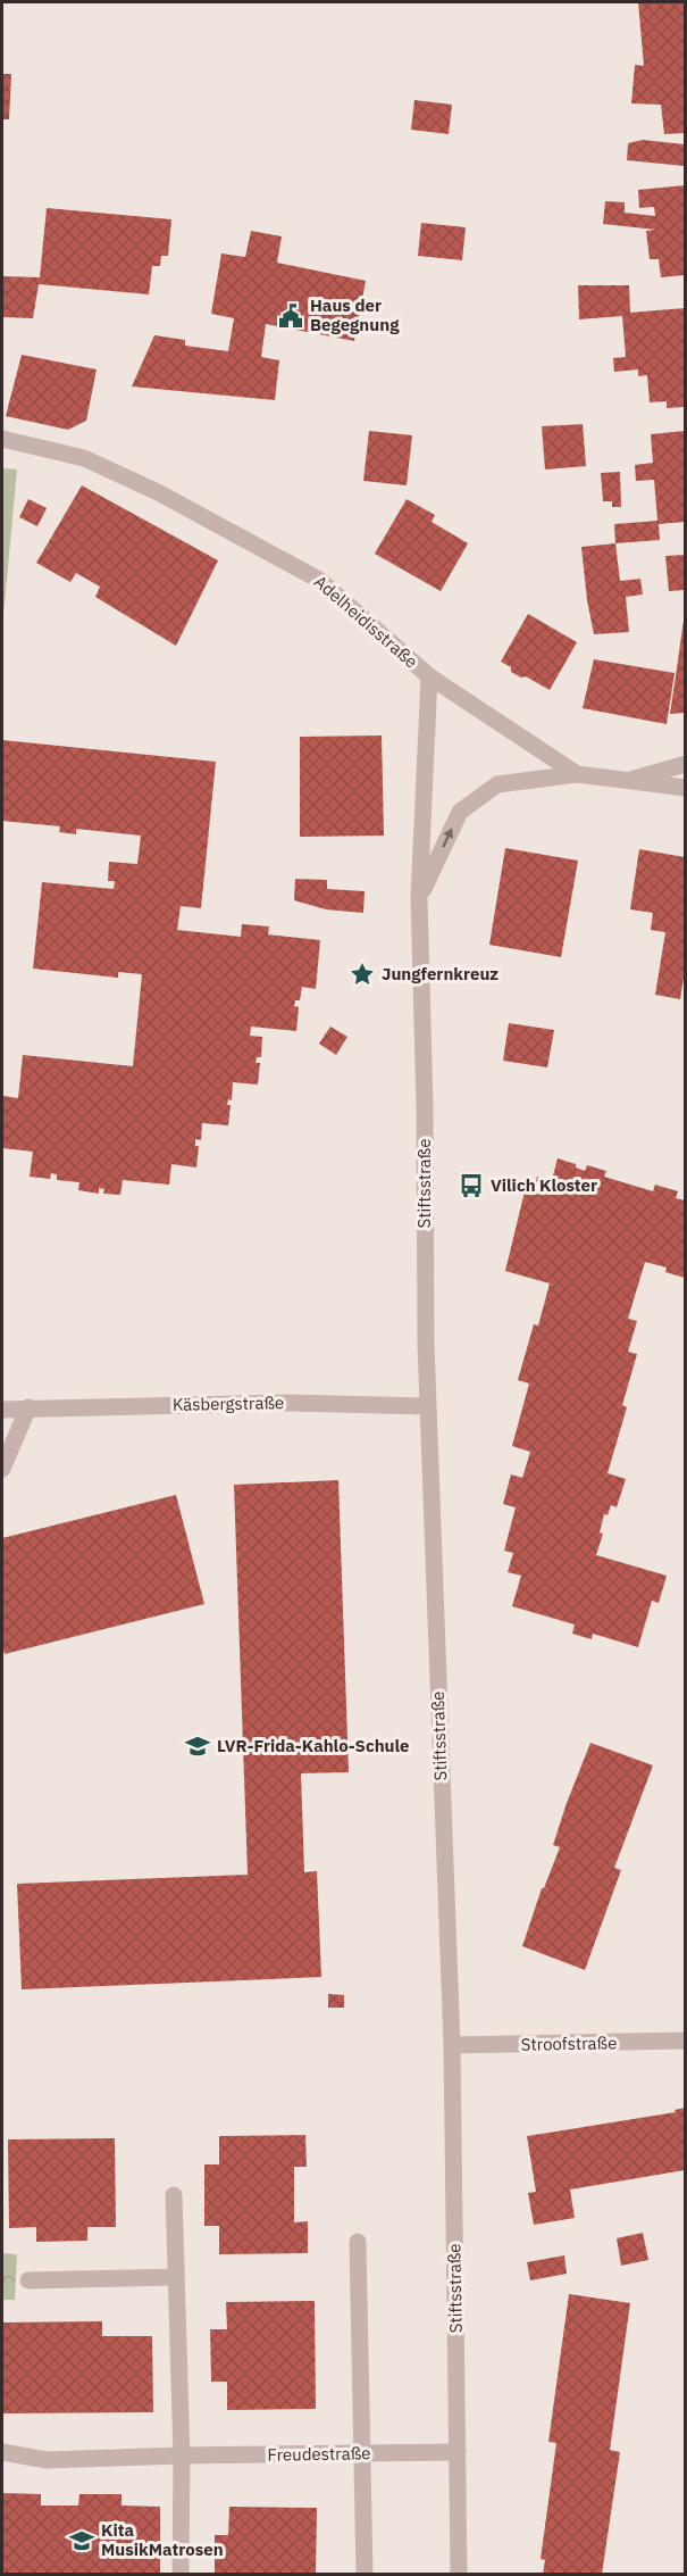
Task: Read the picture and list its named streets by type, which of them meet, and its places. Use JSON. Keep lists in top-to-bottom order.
{
  "streets": {
    "street": [
      "Adelheidisstraße",
      "Stiftsstraße",
      "Käsbergstraße",
      "Stroofstraße",
      "Freudestraße"
    ]
  },
  "crossings": [
    ["Adelheidisstraße", "Stiftsstraße"],
    ["Stiftsstraße", "Käsbergstraße"],
    ["Stiftsstraße", "Stroofstraße"],
    ["Stiftsstraße", "Freudestraße"]
  ],
  "places": {
    "public building": ["Haus der Begegnung"],
    "place": ["Jungfernkreuz"],
    "bus stop": ["Vilich Kloster"],
    "school or university": ["LVR-Frida-Kahlo-Schule", "Kita MusikMatrosen"]
  }
}
